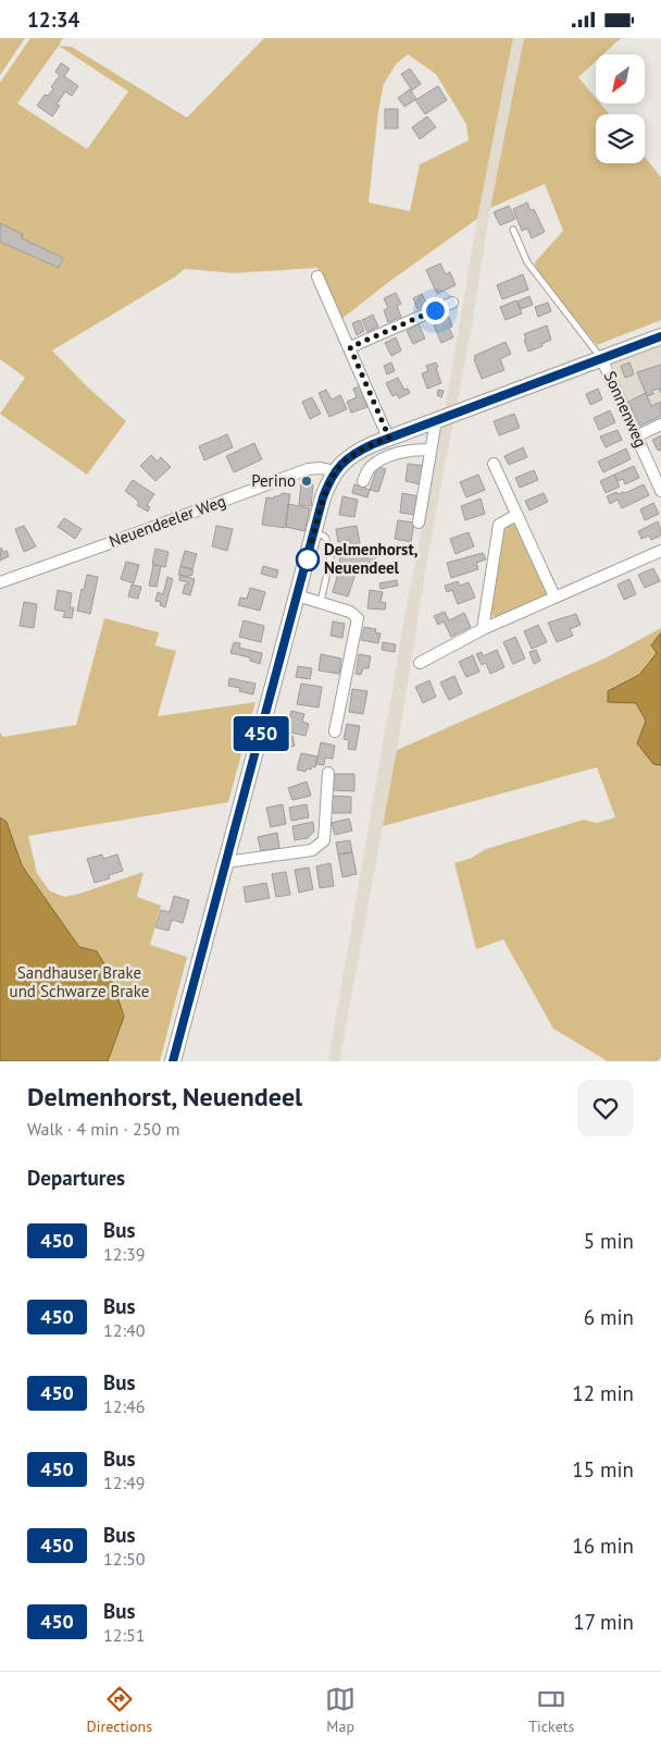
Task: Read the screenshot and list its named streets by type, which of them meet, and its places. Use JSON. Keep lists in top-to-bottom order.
{
  "streets": {
    "street": ["Sonnenweg", "Neuendeeler Weg"]
  },
  "parks": ["Sandhauser Brake und Schwarze Brake"],
  "places": ["Perino", "Delmenhorst, Neuendeel"],
  "lines": ["bus line 450"],
  "north": "bottom left",
  "page": {
    "status": "12:34",
    "on_map": "450",
    "heading": [
      ["Delmenhorst, Neuendeel", "Walk · 4 min · 250 m"],
      "Departures"
    ],
    "list": [
      {
        "mark": "450",
        "name": "Bus",
        "note": "12:39",
        "value": "5 min"
      },
      {
        "mark": "450",
        "name": "Bus",
        "note": "12:40",
        "value": "6 min"
      },
      {
        "mark": "450",
        "name": "Bus",
        "note": "12:46",
        "value": "12 min"
      },
      {
        "mark": "450",
        "name": "Bus",
        "note": "12:49",
        "value": "15 min"
      },
      {
        "mark": "450",
        "name": "Bus",
        "note": "12:50",
        "value": "16 min"
      },
      {
        "mark": "450",
        "name": "Bus",
        "note": "12:51",
        "value": "17 min"
      }
    ],
    "tabs": ["Directions", "Map", "Tickets"]
  }
}
